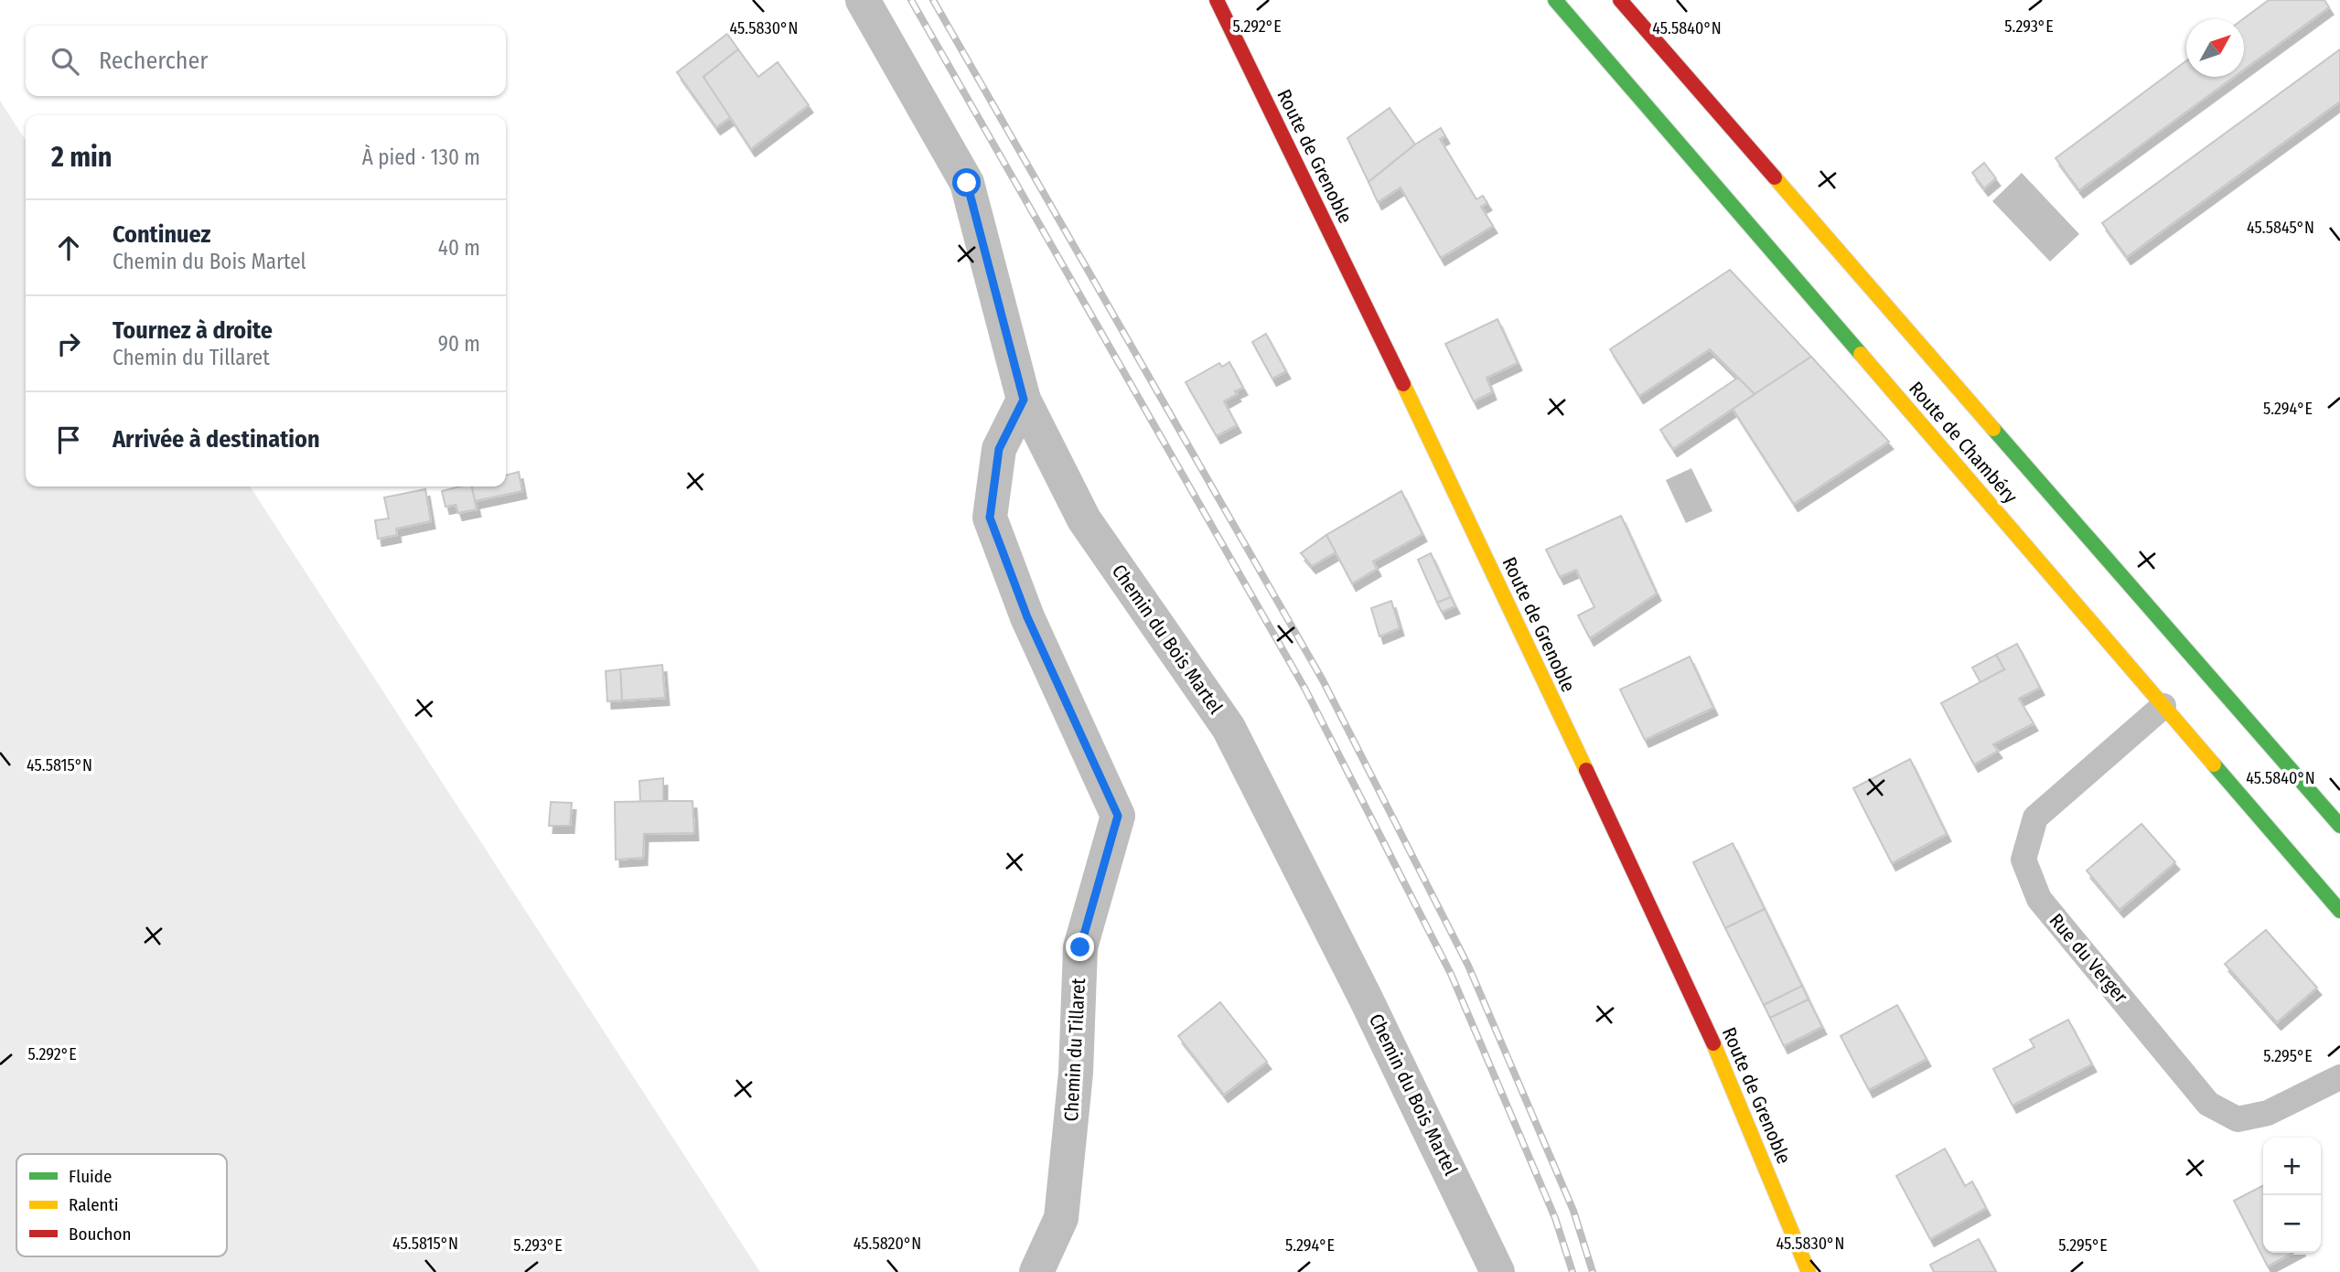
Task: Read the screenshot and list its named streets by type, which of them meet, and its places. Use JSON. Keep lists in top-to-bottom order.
{
  "streets": {
    "main road": ["Route de Grenoble", "Route de Chambéry"],
    "street": ["Chemin du Bois Martel", "Chemin du Tillaret"],
    "lane": ["Rue du Verger"]
  },
  "crossings": [
    ["Route de Chambéry", "Rue du Verger"],
    ["Chemin du Bois Martel", "Chemin du Tillaret"]
  ],
  "legend": ["Fluide", "Ralenti", "Bouchon"],
  "north": "top right",
  "page": {
    "search": "Rechercher",
    "heading": ["2 min", "À pied · 130 m"],
    "list": [
      ["Continuez", "Chemin du Bois Martel", "40 m"],
      ["Tournez à droite", "Chemin du Tillaret", "90 m"],
      "Arrivée à destination"
    ],
    "map_buttons": ["+", "−"]
  },
  "coordinates": [
    "5.293°E",
    "5.292°E",
    "45.5830°N",
    "45.5840°N",
    "45.5845°N",
    "5.294°E",
    "45.5815°N",
    "5.295°E",
    "45.5820°N"
  ]
}
